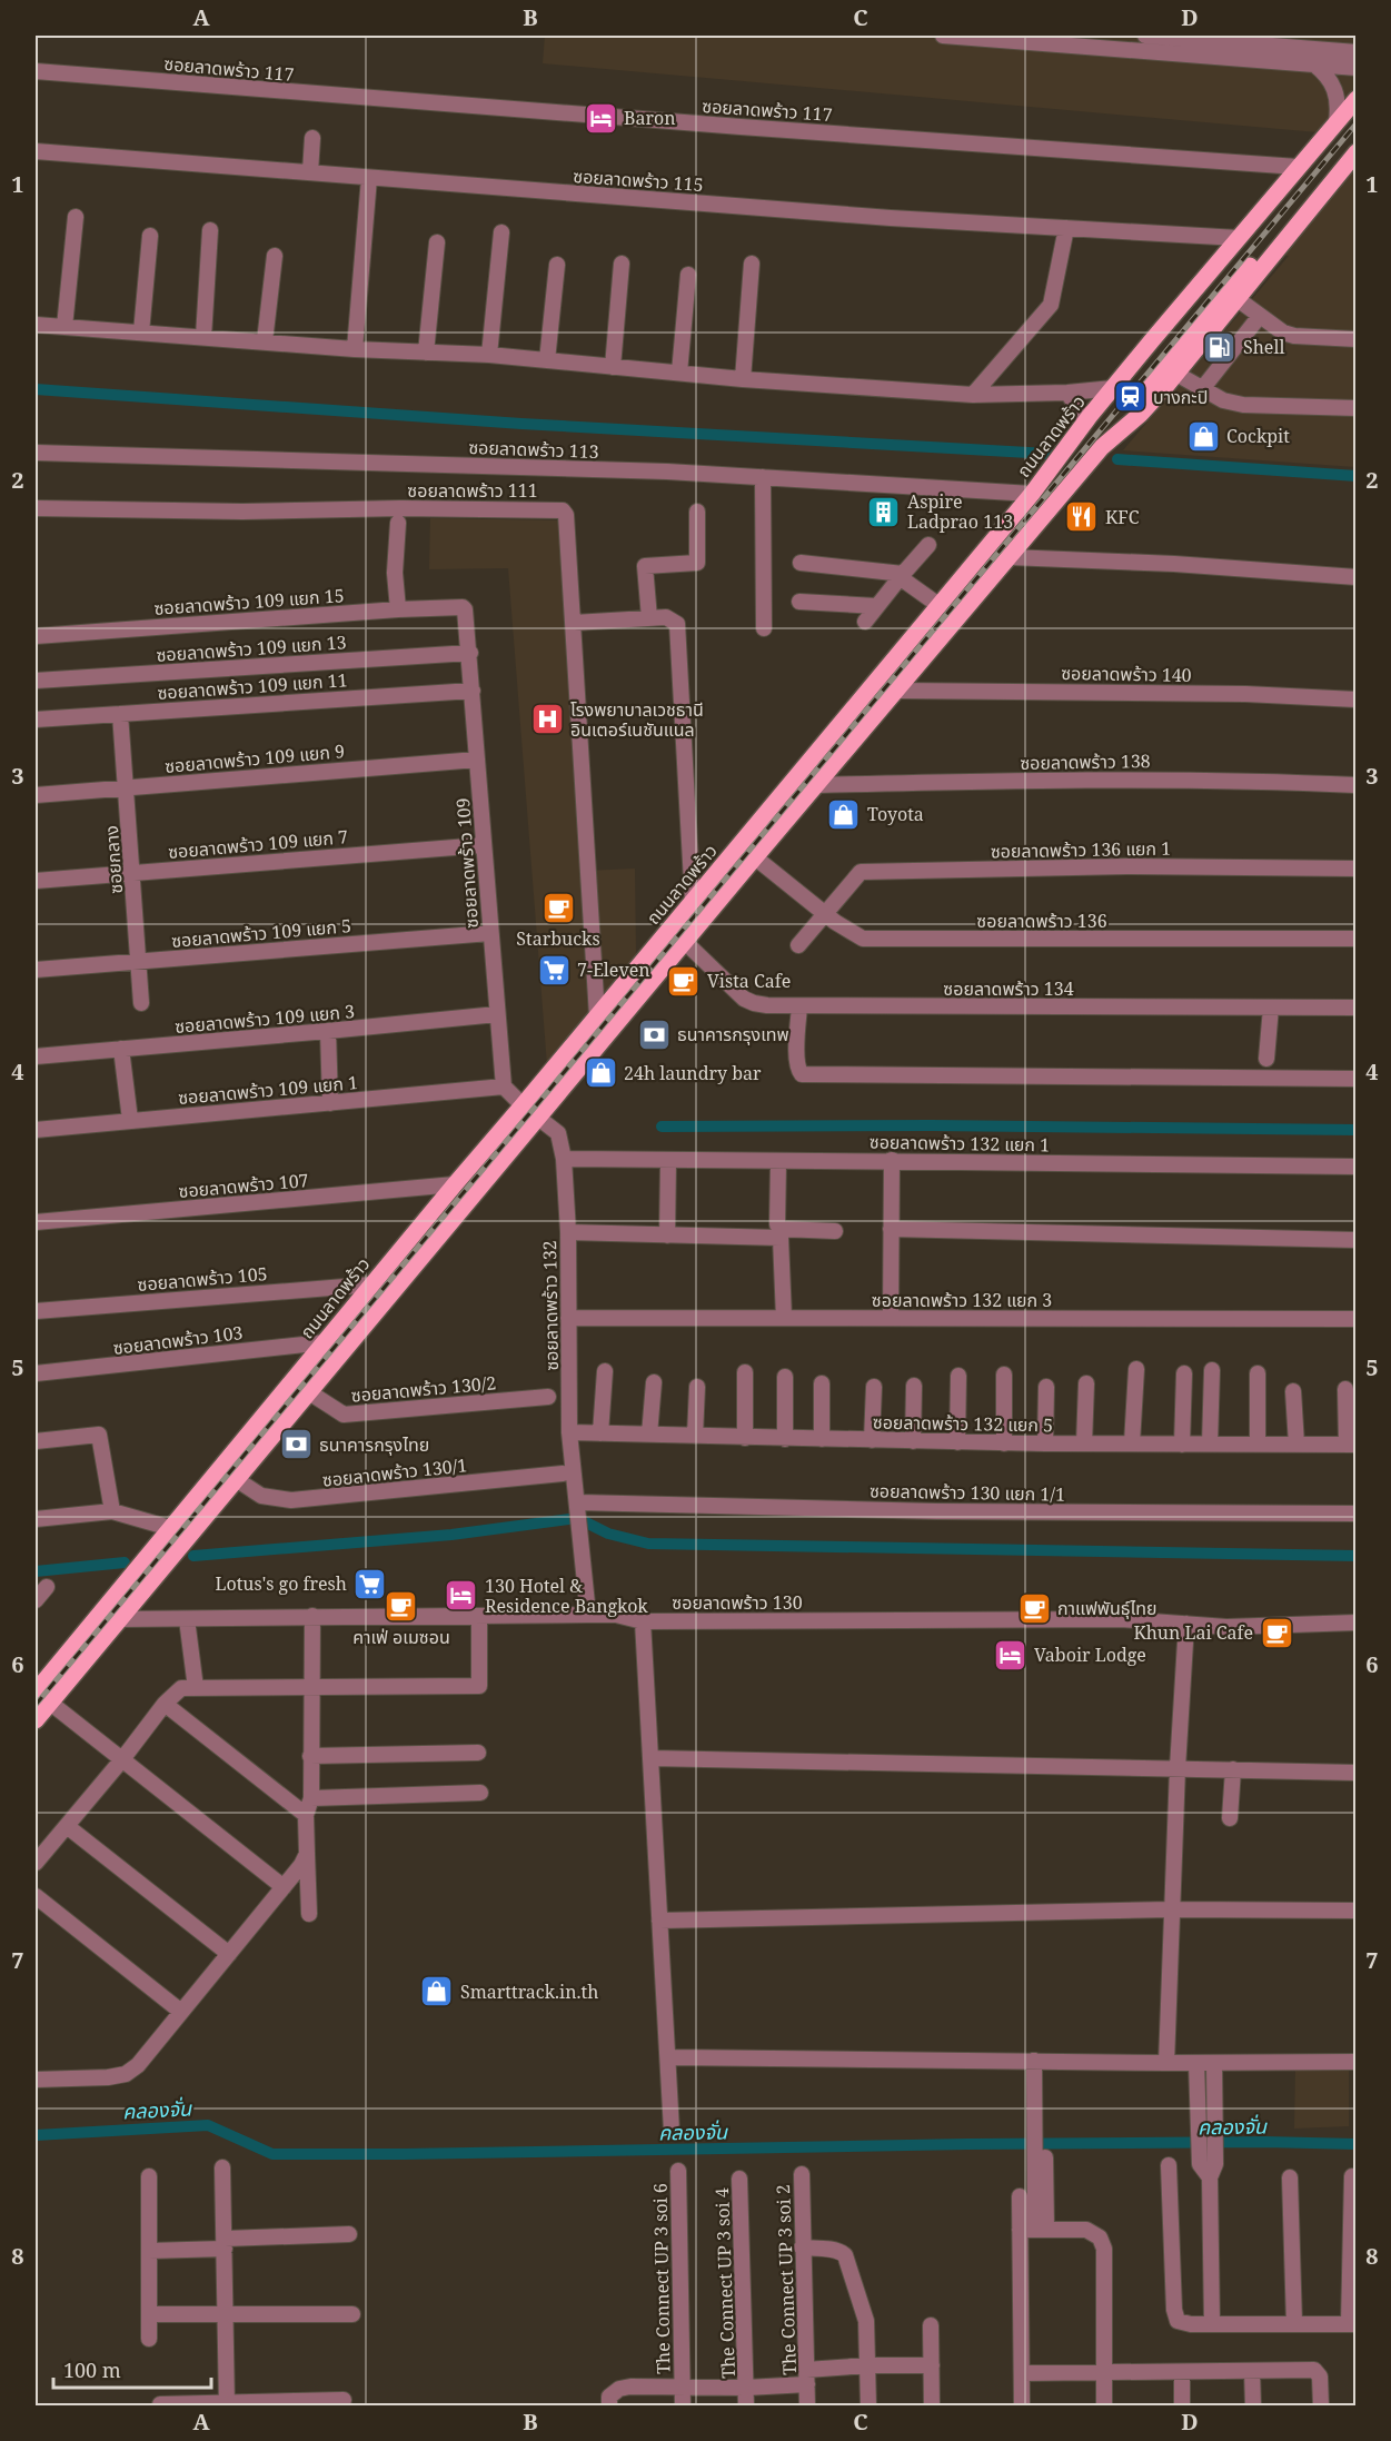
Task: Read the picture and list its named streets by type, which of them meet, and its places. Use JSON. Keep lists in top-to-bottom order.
{
  "streets": {
    "main road": ["ถนนลาดพร้าว"],
    "street": [
      "ซอยลาดพร้าว 117",
      "ซอยลาดพร้าว 115",
      "ซอยลาดพร้าว 113",
      "ซอยลาดพร้าว 111",
      "ซอยลาดพร้าว 109 แยก 15",
      "ซอยลาดพร้าว 109 แยก 13",
      "ซอยลาดพร้าว 140",
      "ซอยลาดพร้าว 109 แยก 11",
      "ซอยลาดพร้าว 109 แยก 9",
      "ซอยลาดพร้าว 138",
      "ซอยลาดพร้าว 109 แยก 7",
      "ซอยลาดพร้าว 136 แยก 1",
      "ซอยกลาง",
      "ซอยลาดพร้าว 109",
      "ซอยลาดพร้าว 136",
      "ซอยลาดพร้าว 109 แยก 5",
      "ซอยลาดพร้าว 134",
      "ซอยลาดพร้าว 109 แยก 3",
      "ซอยลาดพร้าว 109 แยก 1",
      "ซอยลาดพร้าว 132 แยก 1",
      "ซอยลาดพร้าว 107",
      "ซอยลาดพร้าว 105",
      "ซอยลาดพร้าว 132 แยก 3",
      "ซอยลาดพร้าว 132",
      "ซอยลาดพร้าว 103",
      "ซอยลาดพร้าว 130/2",
      "ซอยลาดพร้าว 132 แยก 5",
      "ซอยลาดพร้าว 130/1",
      "ซอยลาดพร้าว 130 แยก 1/1",
      "ซอยลาดพร้าว 130",
      "The Connect UP 3 soi 6",
      "The Connect UP 3 soi 2",
      "The Connect UP 3 soi 4"
    ]
  },
  "crossings": [
    ["ซอยลาดพร้าว 117", "ถนนลาดพร้าว"],
    ["ซอยลาดพร้าว 115", "ถนนลาดพร้าว"],
    ["ถนนลาดพร้าว", "ซอยลาดพร้าว 113"],
    ["ถนนลาดพร้าว", "ซอยลาดพร้าว 111"],
    ["ถนนลาดพร้าว", "ซอยลาดพร้าว 107"],
    ["ถนนลาดพร้าว", "ซอยลาดพร้าว 105"],
    ["ถนนลาดพร้าว", "ซอยลาดพร้าว 103"],
    ["ซอยลาดพร้าว 109 แยก 15", "ซอยลาดพร้าว 109"],
    ["ซอยลาดพร้าว 109 แยก 13", "ซอยลาดพร้าว 109"],
    ["ซอยลาดพร้าว 109 แยก 11", "ซอยกลาง"],
    ["ซอยลาดพร้าว 109 แยก 11", "ซอยลาดพร้าว 109"],
    ["ซอยลาดพร้าว 109 แยก 9", "ซอยกลาง"],
    ["ซอยลาดพร้าว 109 แยก 9", "ซอยลาดพร้าว 109"],
    ["ซอยลาดพร้าว 109 แยก 7", "ซอยกลาง"],
    ["ซอยลาดพร้าว 109 แยก 7", "ซอยลาดพร้าว 109"],
    ["ซอยลาดพร้าว 136 แยก 1", "ซอยลาดพร้าว 136"],
    ["ซอยกลาง", "ซอยลาดพร้าว 109 แยก 5"],
    ["ซอยลาดพร้าว 109", "ซอยลาดพร้าว 109 แยก 5"],
    ["ซอยลาดพร้าว 109", "ซอยลาดพร้าว 109 แยก 3"],
    ["ซอยลาดพร้าว 109", "ซอยลาดพร้าว 109 แยก 1"],
    ["ซอยลาดพร้าว 132 แยก 1", "ซอยลาดพร้าว 132"],
    ["ซอยลาดพร้าว 132 แยก 3", "ซอยลาดพร้าว 132"],
    ["ซอยลาดพร้าว 132", "ซอยลาดพร้าว 132 แยก 5"],
    ["ซอยลาดพร้าว 132", "ซอยลาดพร้าว 130 แยก 1/1"],
    ["ซอยลาดพร้าว 132", "ซอยลาดพร้าว 130"]
  ],
  "water": ["คลองจั่น"],
  "places": {
    "hotel": ["Baron", "130 Hotel & Residence Bangkok", "Vaboir Lodge"],
    "fuel station": ["Shell"],
    "station": ["บางกะปิ"],
    "shop": [
      "Cockpit",
      "Toyota",
      "24h laundry bar",
      "Smarttrack.in.th"
    ],
    "building": ["Aspire Ladprao 113"],
    "restaurant": ["KFC"],
    "hospital": ["โรงพยาบาลเวชธานี อินเตอร์เนชันแนล"],
    "cafe": [
      "Starbucks",
      "Vista Cafe",
      "คาเฟ่ อเมซอน",
      "กาแฟพันธุ์ไทย",
      "Khun Lai Cafe"
    ],
    "supermarket": ["7-Eleven", "Lotus's go fresh"],
    "bank": ["ธนาคารกรุงเทพ", "ธนาคารกรุงไทย"]
  },
  "scale_bar": "100 m",
  "grid": {
    "columns": [
      "A",
      "B",
      "C",
      "D"
    ],
    "rows": [
      "1",
      "2",
      "3",
      "4",
      "5",
      "6",
      "7",
      "8"
    ]
  }
}
